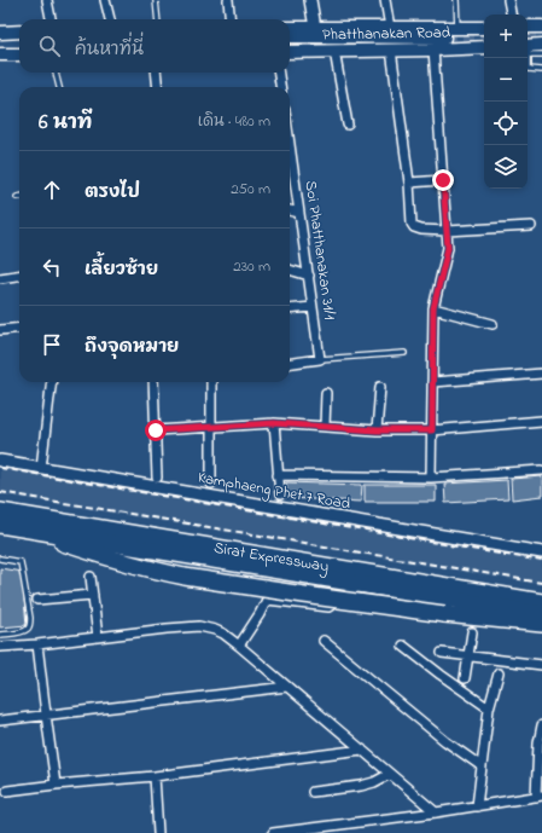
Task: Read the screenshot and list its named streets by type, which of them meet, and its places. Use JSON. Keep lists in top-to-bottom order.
{
  "streets": {
    "highway": ["Sirat Expressway"],
    "main road": ["Phatthanakan Road"],
    "street": ["Soi Phatthanakan 31/1", "Kamphaeng Phet 7 Road"]
  },
  "page": {
    "map_buttons": ["+", "−"],
    "search": "ค้นหาที่นี่",
    "heading": ["6 นาที", "เดิน · 480 m"],
    "list": [
      ["ตรงไป", "250 m"],
      ["เลี้ยวซ้าย", "230 m"],
      "ถึงจุดหมาย"
    ]
  }
}
